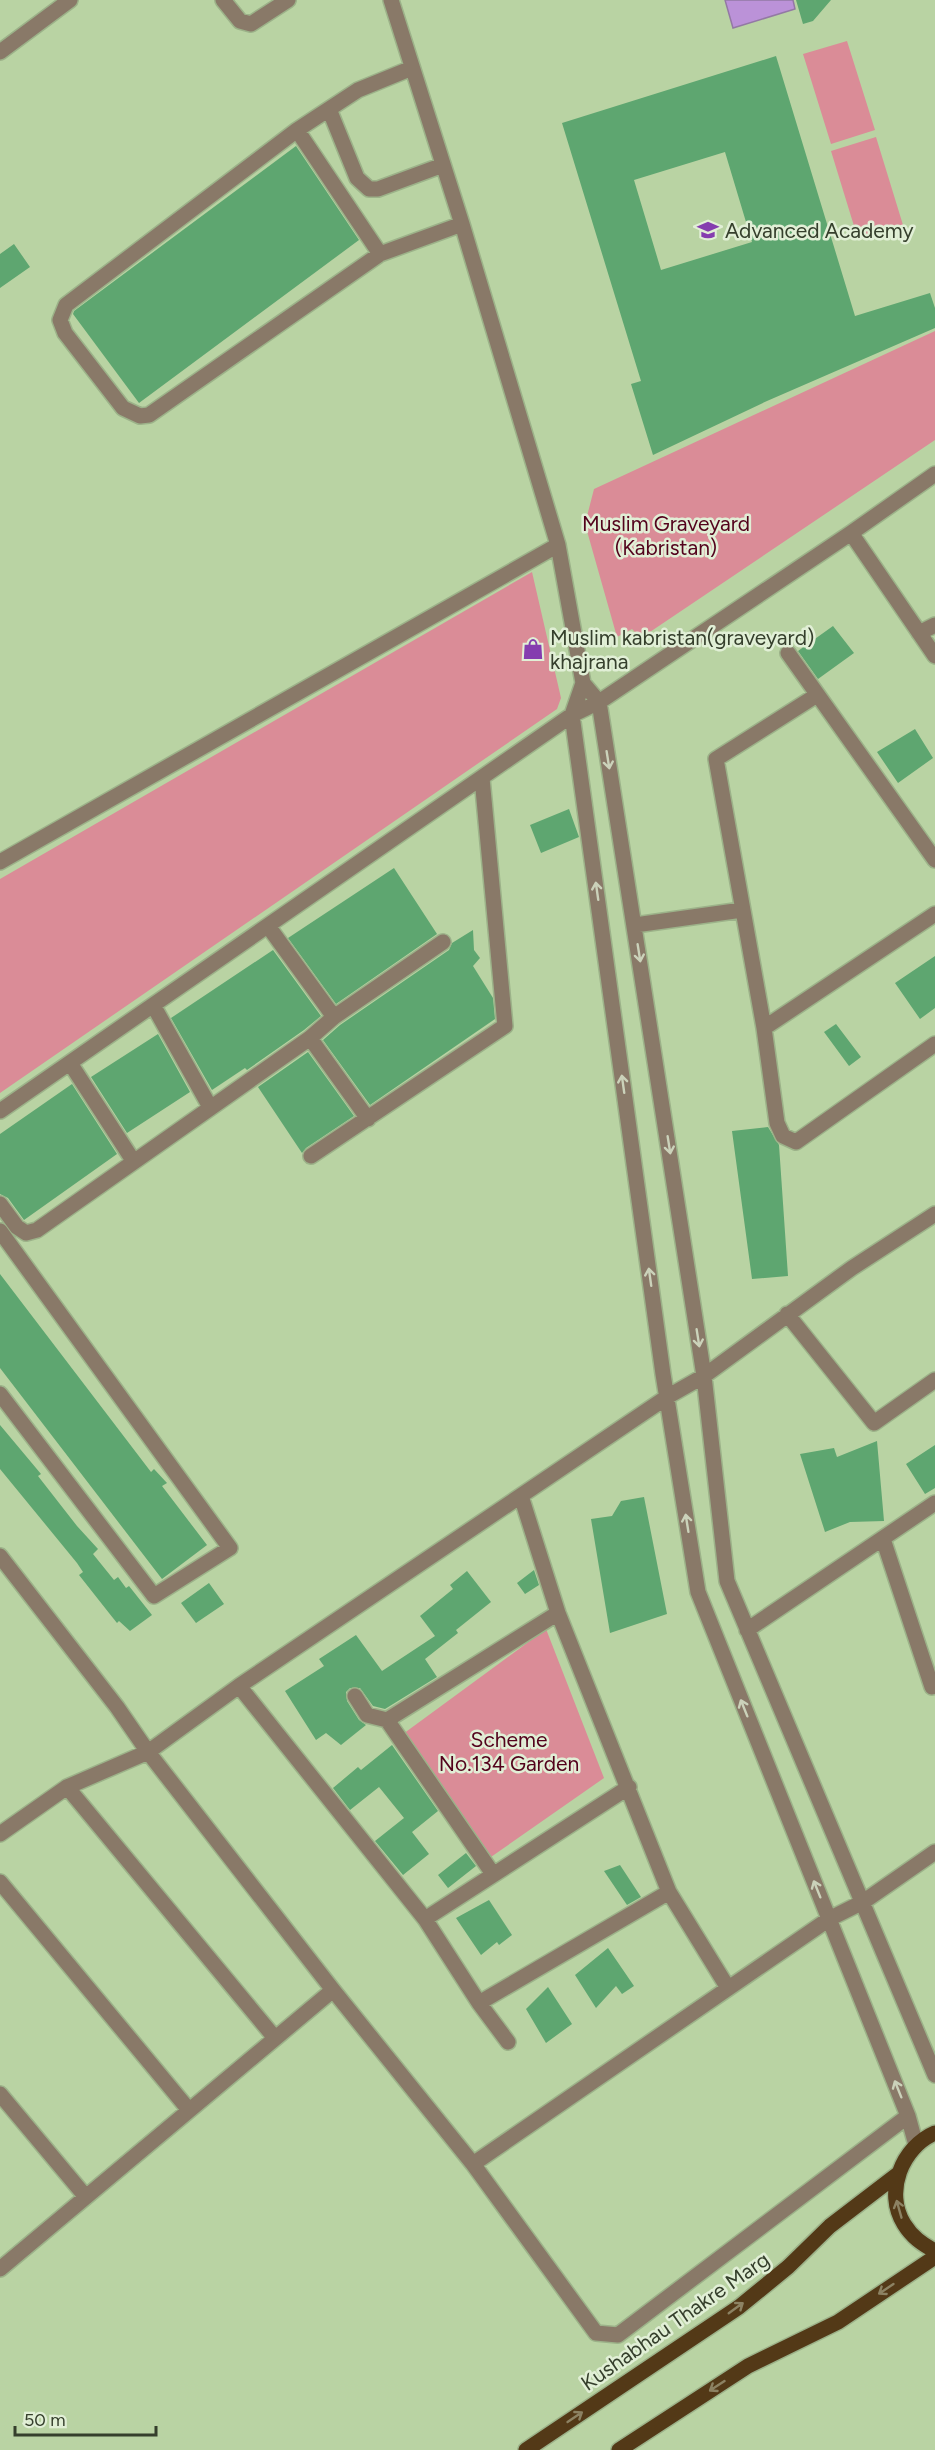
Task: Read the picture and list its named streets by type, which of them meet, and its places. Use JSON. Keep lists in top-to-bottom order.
{
  "streets": {
    "main road": ["Kushabhau Thakre Marg"]
  },
  "parks": ["Muslim Graveyard (Kabristan)", "Scheme No.134 Garden"],
  "places": {
    "school or university": ["Advanced Academy"],
    "shop": ["Muslim kabristan(graveyard) khajrana"]
  },
  "scale_bar": "50 m"
}
